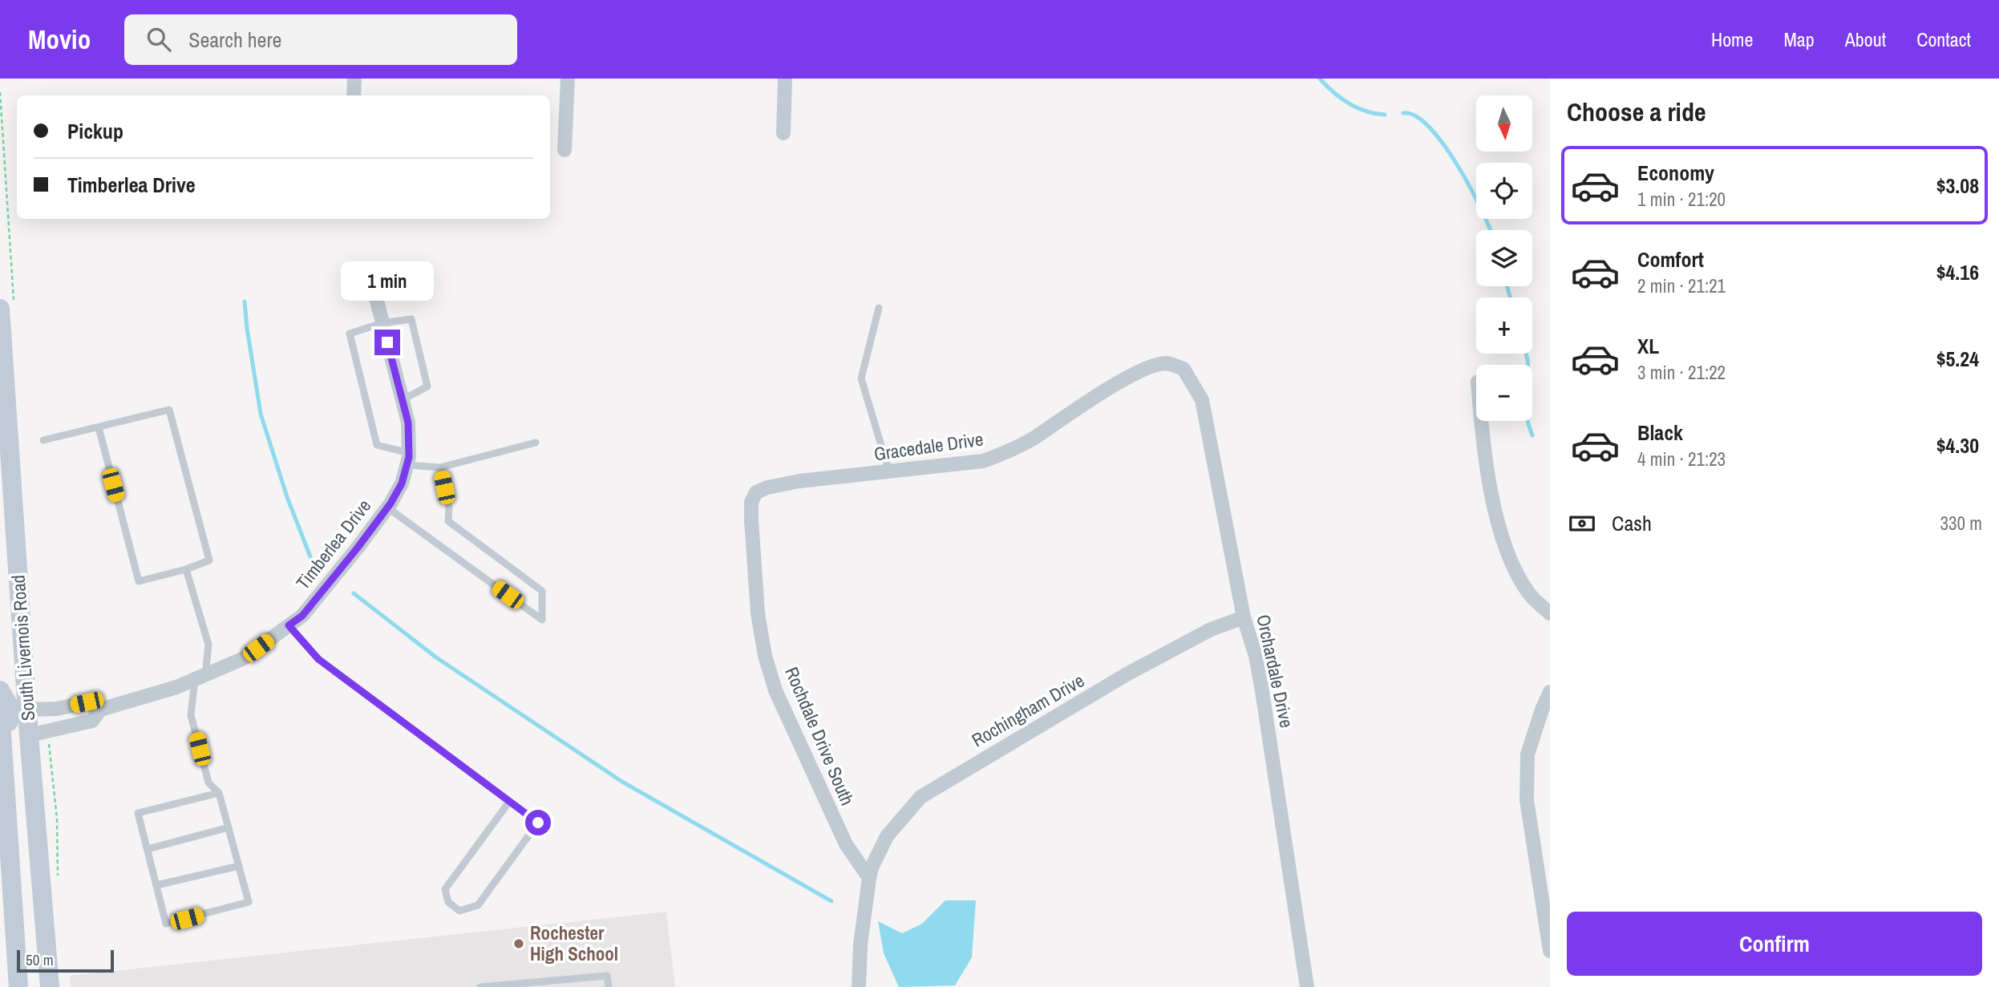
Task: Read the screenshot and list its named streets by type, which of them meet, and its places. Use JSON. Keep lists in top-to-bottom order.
{
  "streets": {
    "main road": ["South Livernois Road"],
    "street": [
      "Gracedale Drive",
      "Timberlea Drive",
      "Orchardale Drive",
      "Rochingham Drive",
      "Rochdale Drive South"
    ]
  },
  "crossings": [
    ["Gracedale Drive", "Orchardale Drive"],
    ["Gracedale Drive", "Rochdale Drive South"],
    ["Timberlea Drive", "South Livernois Road"],
    ["Orchardale Drive", "Rochingham Drive"],
    ["Rochingham Drive", "Rochdale Drive South"]
  ],
  "places": ["Rochester High School"],
  "scale_bar": "50 m",
  "north": "bottom",
  "page": {
    "header": "Movio",
    "search": "Search here",
    "nav": [
      "Home",
      "Map",
      "About",
      "Contact"
    ],
    "heading": "Choose a ride",
    "map_buttons": ["+", "−"],
    "banner": ["Pickup", "Timberlea Drive"],
    "list": [
      {
        "name": "Economy",
        "note": "1 min · 21:20",
        "value": "$3.08"
      },
      {
        "name": "Comfort",
        "note": "2 min · 21:21",
        "value": "$4.16"
      },
      {
        "name": "XL",
        "note": "3 min · 21:22",
        "value": "$5.24"
      },
      {
        "name": "Black",
        "note": "4 min · 21:23",
        "value": "$4.30"
      }
    ],
    "bubble": "1 min",
    "pay": ["Cash", "330 m"],
    "buttons": "Confirm",
    "scale": "50 m"
  }
}
